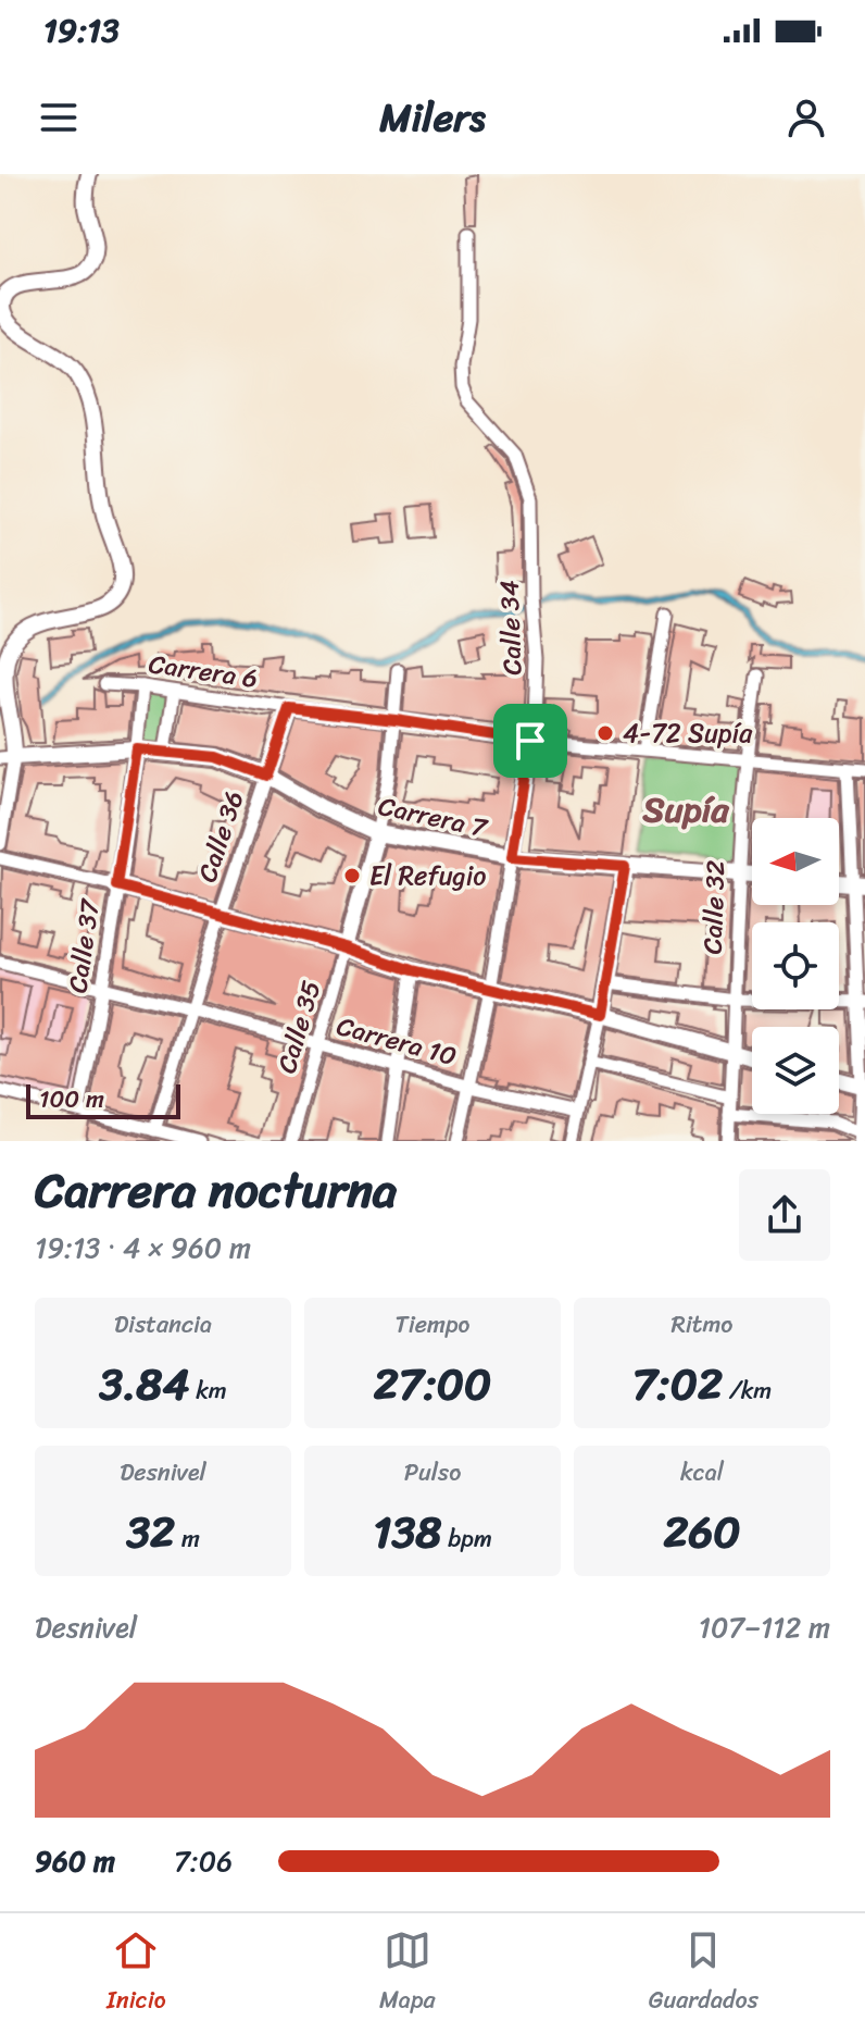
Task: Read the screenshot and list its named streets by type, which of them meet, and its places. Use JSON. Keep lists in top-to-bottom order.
{
  "streets": {
    "main road": ["Carrera 7", "Calle 35"],
    "street": [
      "Calle 34",
      "Carrera 6",
      "Calle 36",
      "Calle 32",
      "Calle 37",
      "Carrera 10"
    ]
  },
  "crossings": [
    ["Calle 34", "Carrera 6"],
    ["Calle 34", "Carrera 7"],
    ["Calle 34", "Carrera 10"],
    ["Carrera 6", "Calle 36"],
    ["Carrera 6", "Calle 32"],
    ["Carrera 6", "Calle 37"],
    ["Carrera 6", "Calle 35"],
    ["Carrera 7", "Calle 36"],
    ["Carrera 7", "Calle 32"],
    ["Carrera 7", "Calle 37"],
    ["Carrera 7", "Calle 35"],
    ["Calle 36", "Carrera 10"],
    ["Calle 37", "Carrera 10"],
    ["Calle 35", "Carrera 10"]
  ],
  "districts": ["Supía"],
  "places": ["4-72 Supía", "El Refugio"],
  "scale_bar": "100 m",
  "north": "left",
  "page": {
    "status": "19:13",
    "header": "Milers",
    "scale": "100 m",
    "heading": ["Carrera nocturna", "19:13 · 4 × 960 m"],
    "stats": [
      ["Distancia", "3.84 km"],
      ["Tiempo", "27:00"],
      ["Ritmo", "7:02 /km"],
      ["Desnivel", "32 m"],
      ["Pulso", "138 bpm"],
      ["kcal", "260"]
    ],
    "chart": ["Desnivel", "107–112 m"],
    "list": [
      {
        "name": "960 m",
        "note": "7:06"
      }
    ],
    "tabs": ["Inicio", "Mapa", "Guardados"]
  }
}
